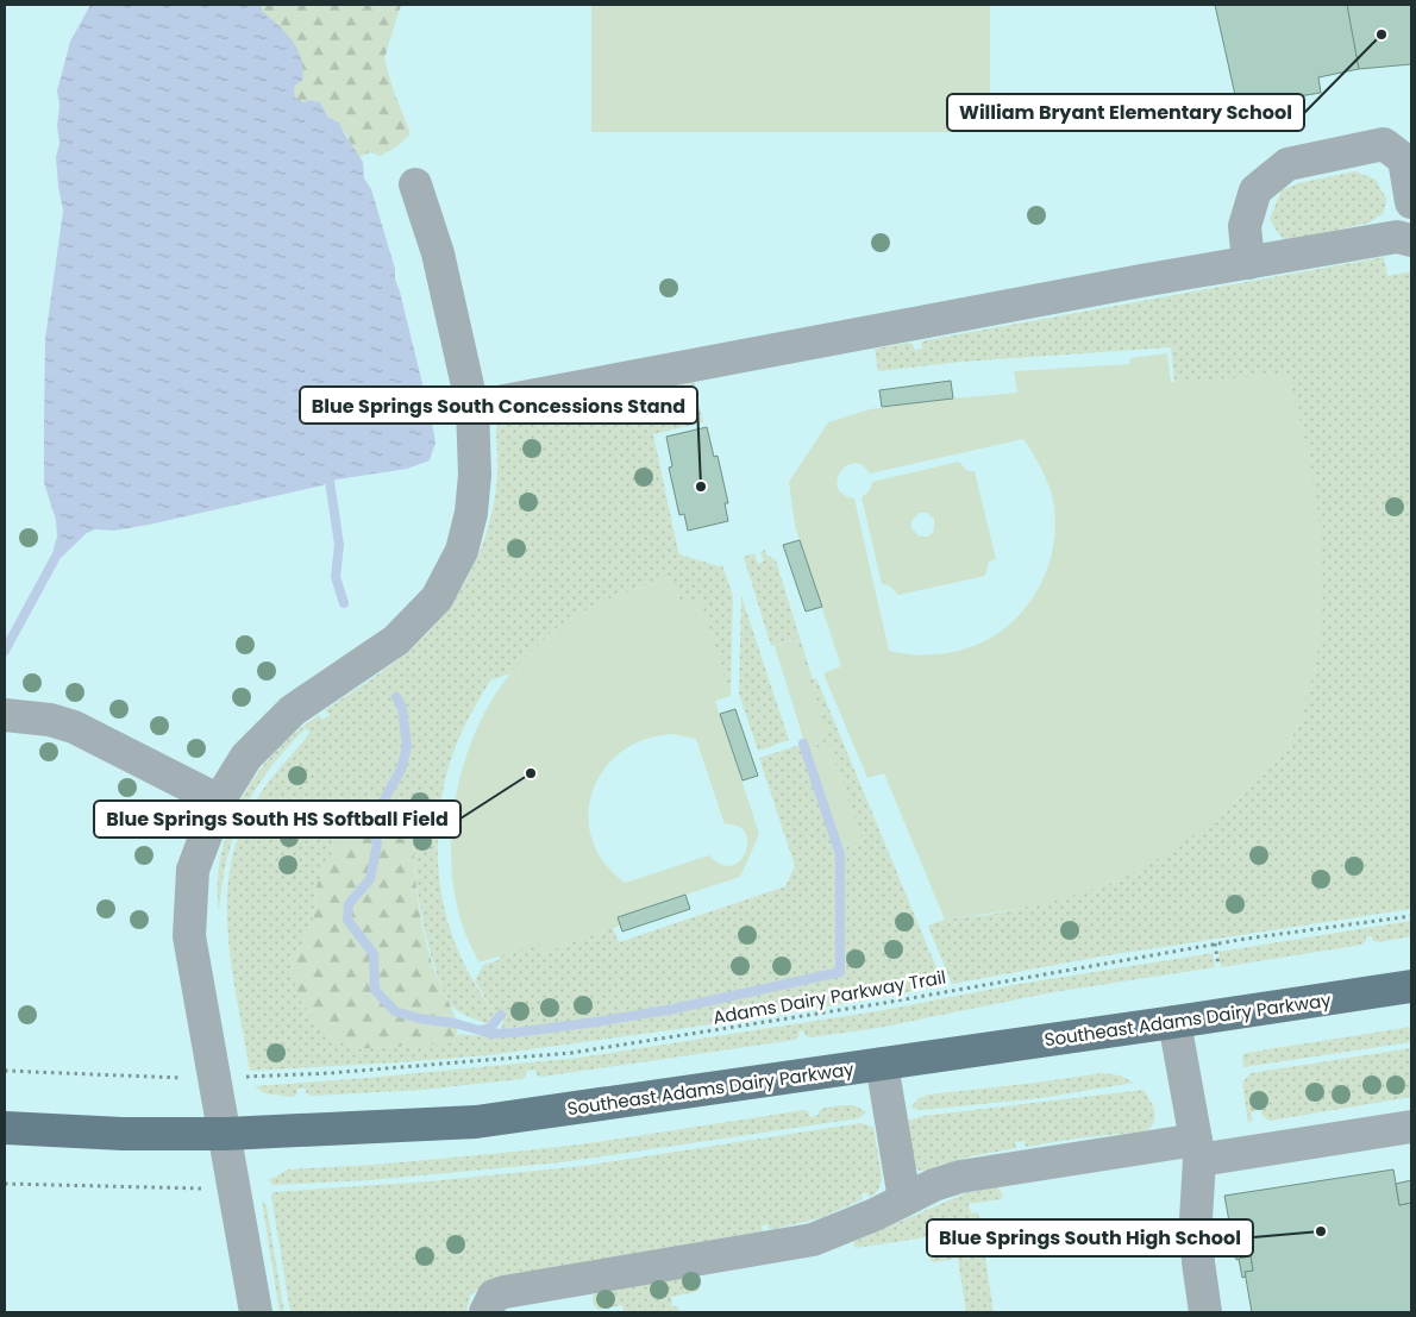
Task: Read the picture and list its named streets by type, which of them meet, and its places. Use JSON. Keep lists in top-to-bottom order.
{
  "streets": {
    "main road": ["Southeast Adams Dairy Parkway"],
    "path": ["Adams Dairy Parkway Trail"]
  },
  "places": [
    "William Bryant Elementary School",
    "Blue Springs South Concessions Stand",
    "Blue Springs South HS Softball Field",
    "Blue Springs South High School"
  ]
}
